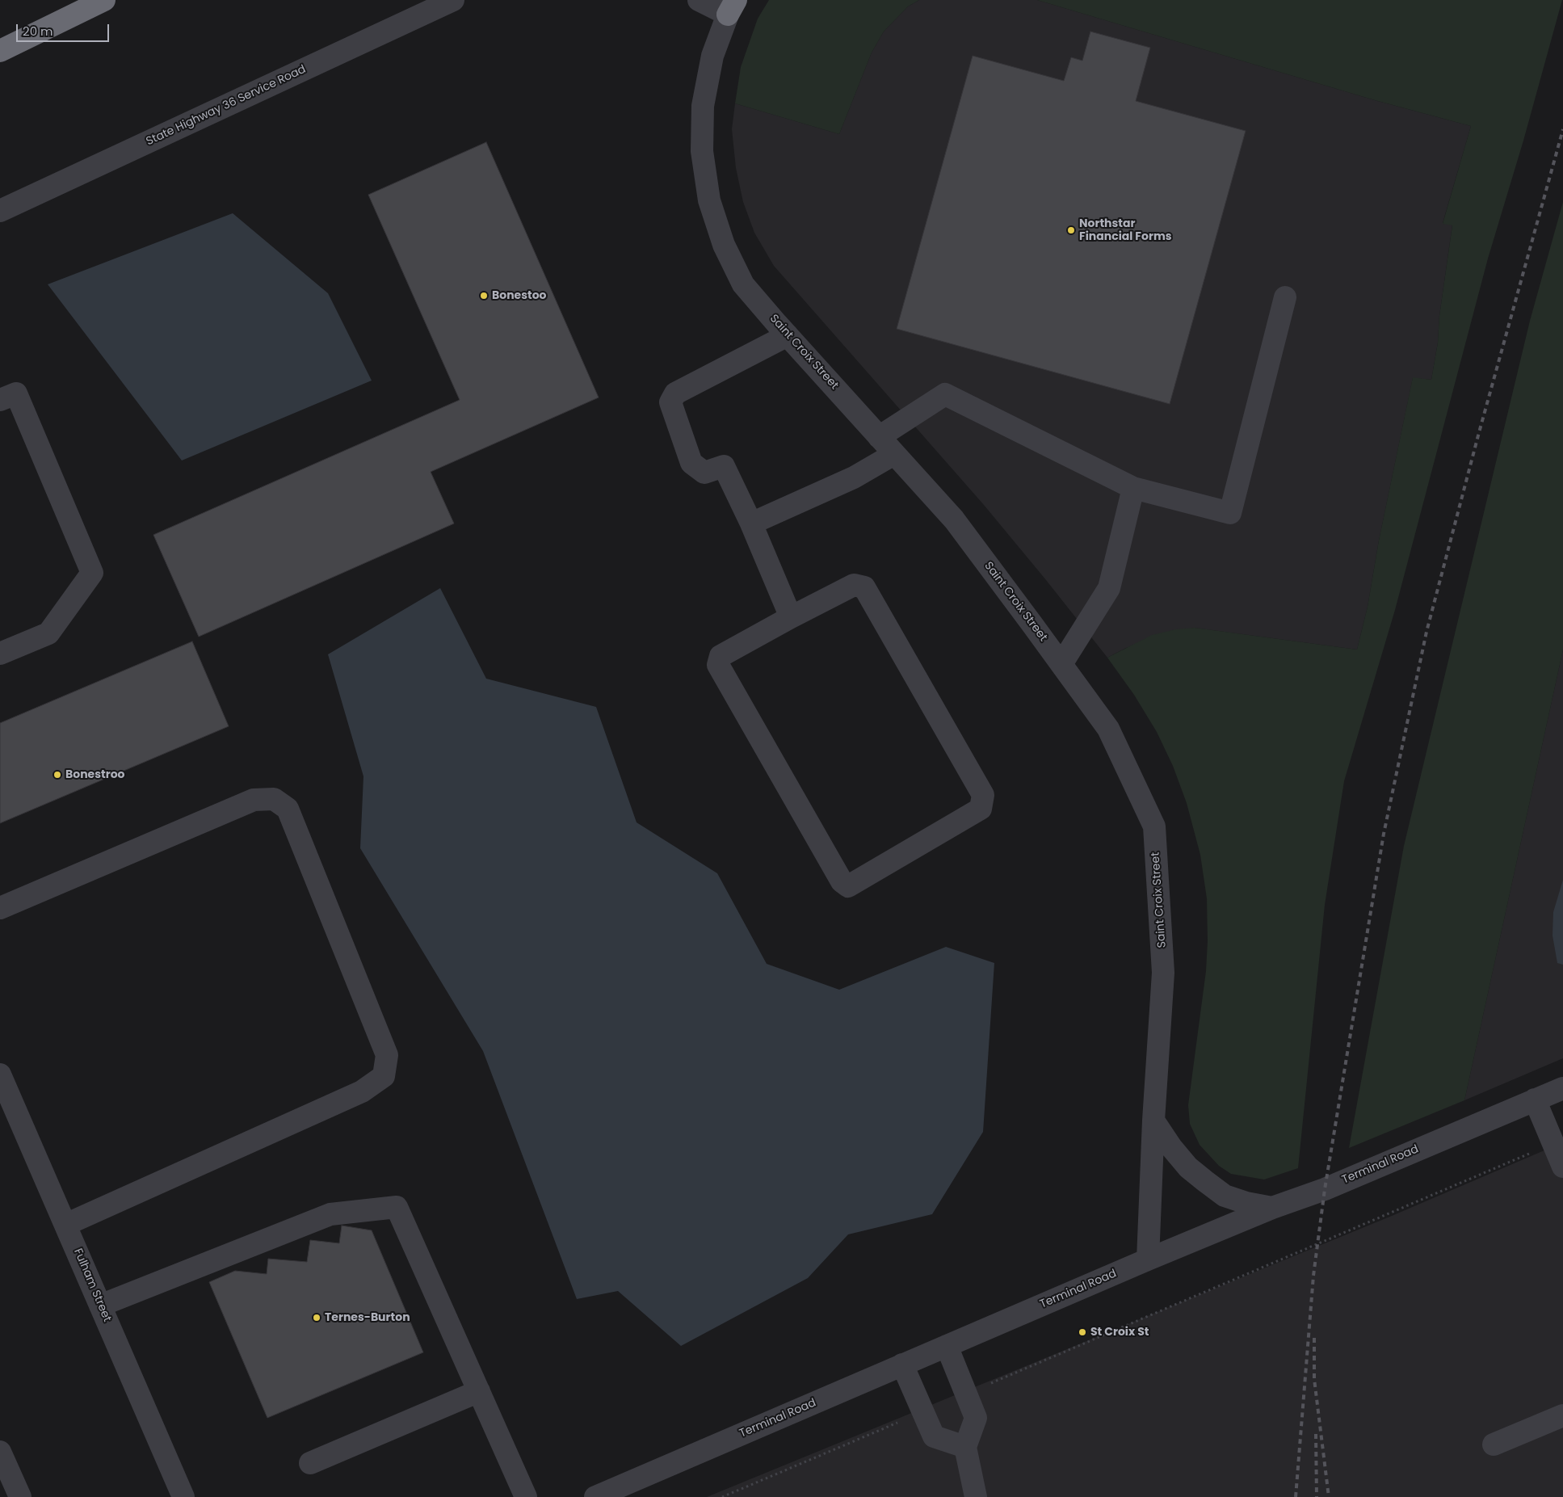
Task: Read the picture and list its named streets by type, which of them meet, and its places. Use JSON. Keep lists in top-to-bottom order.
{
  "streets": {
    "street": [
      "State Highway 36 Service Road",
      "Saint Croix Street",
      "Terminal Road",
      "Fulham Street"
    ]
  },
  "crossings": [
    ["Saint Croix Street", "Terminal Road"]
  ],
  "places": [
    "Northstar Financial Forms",
    "Bonestoo",
    "Bonestroo",
    "Ternes-Burton",
    "St Croix St"
  ],
  "scale_bar": "20 m"
}
